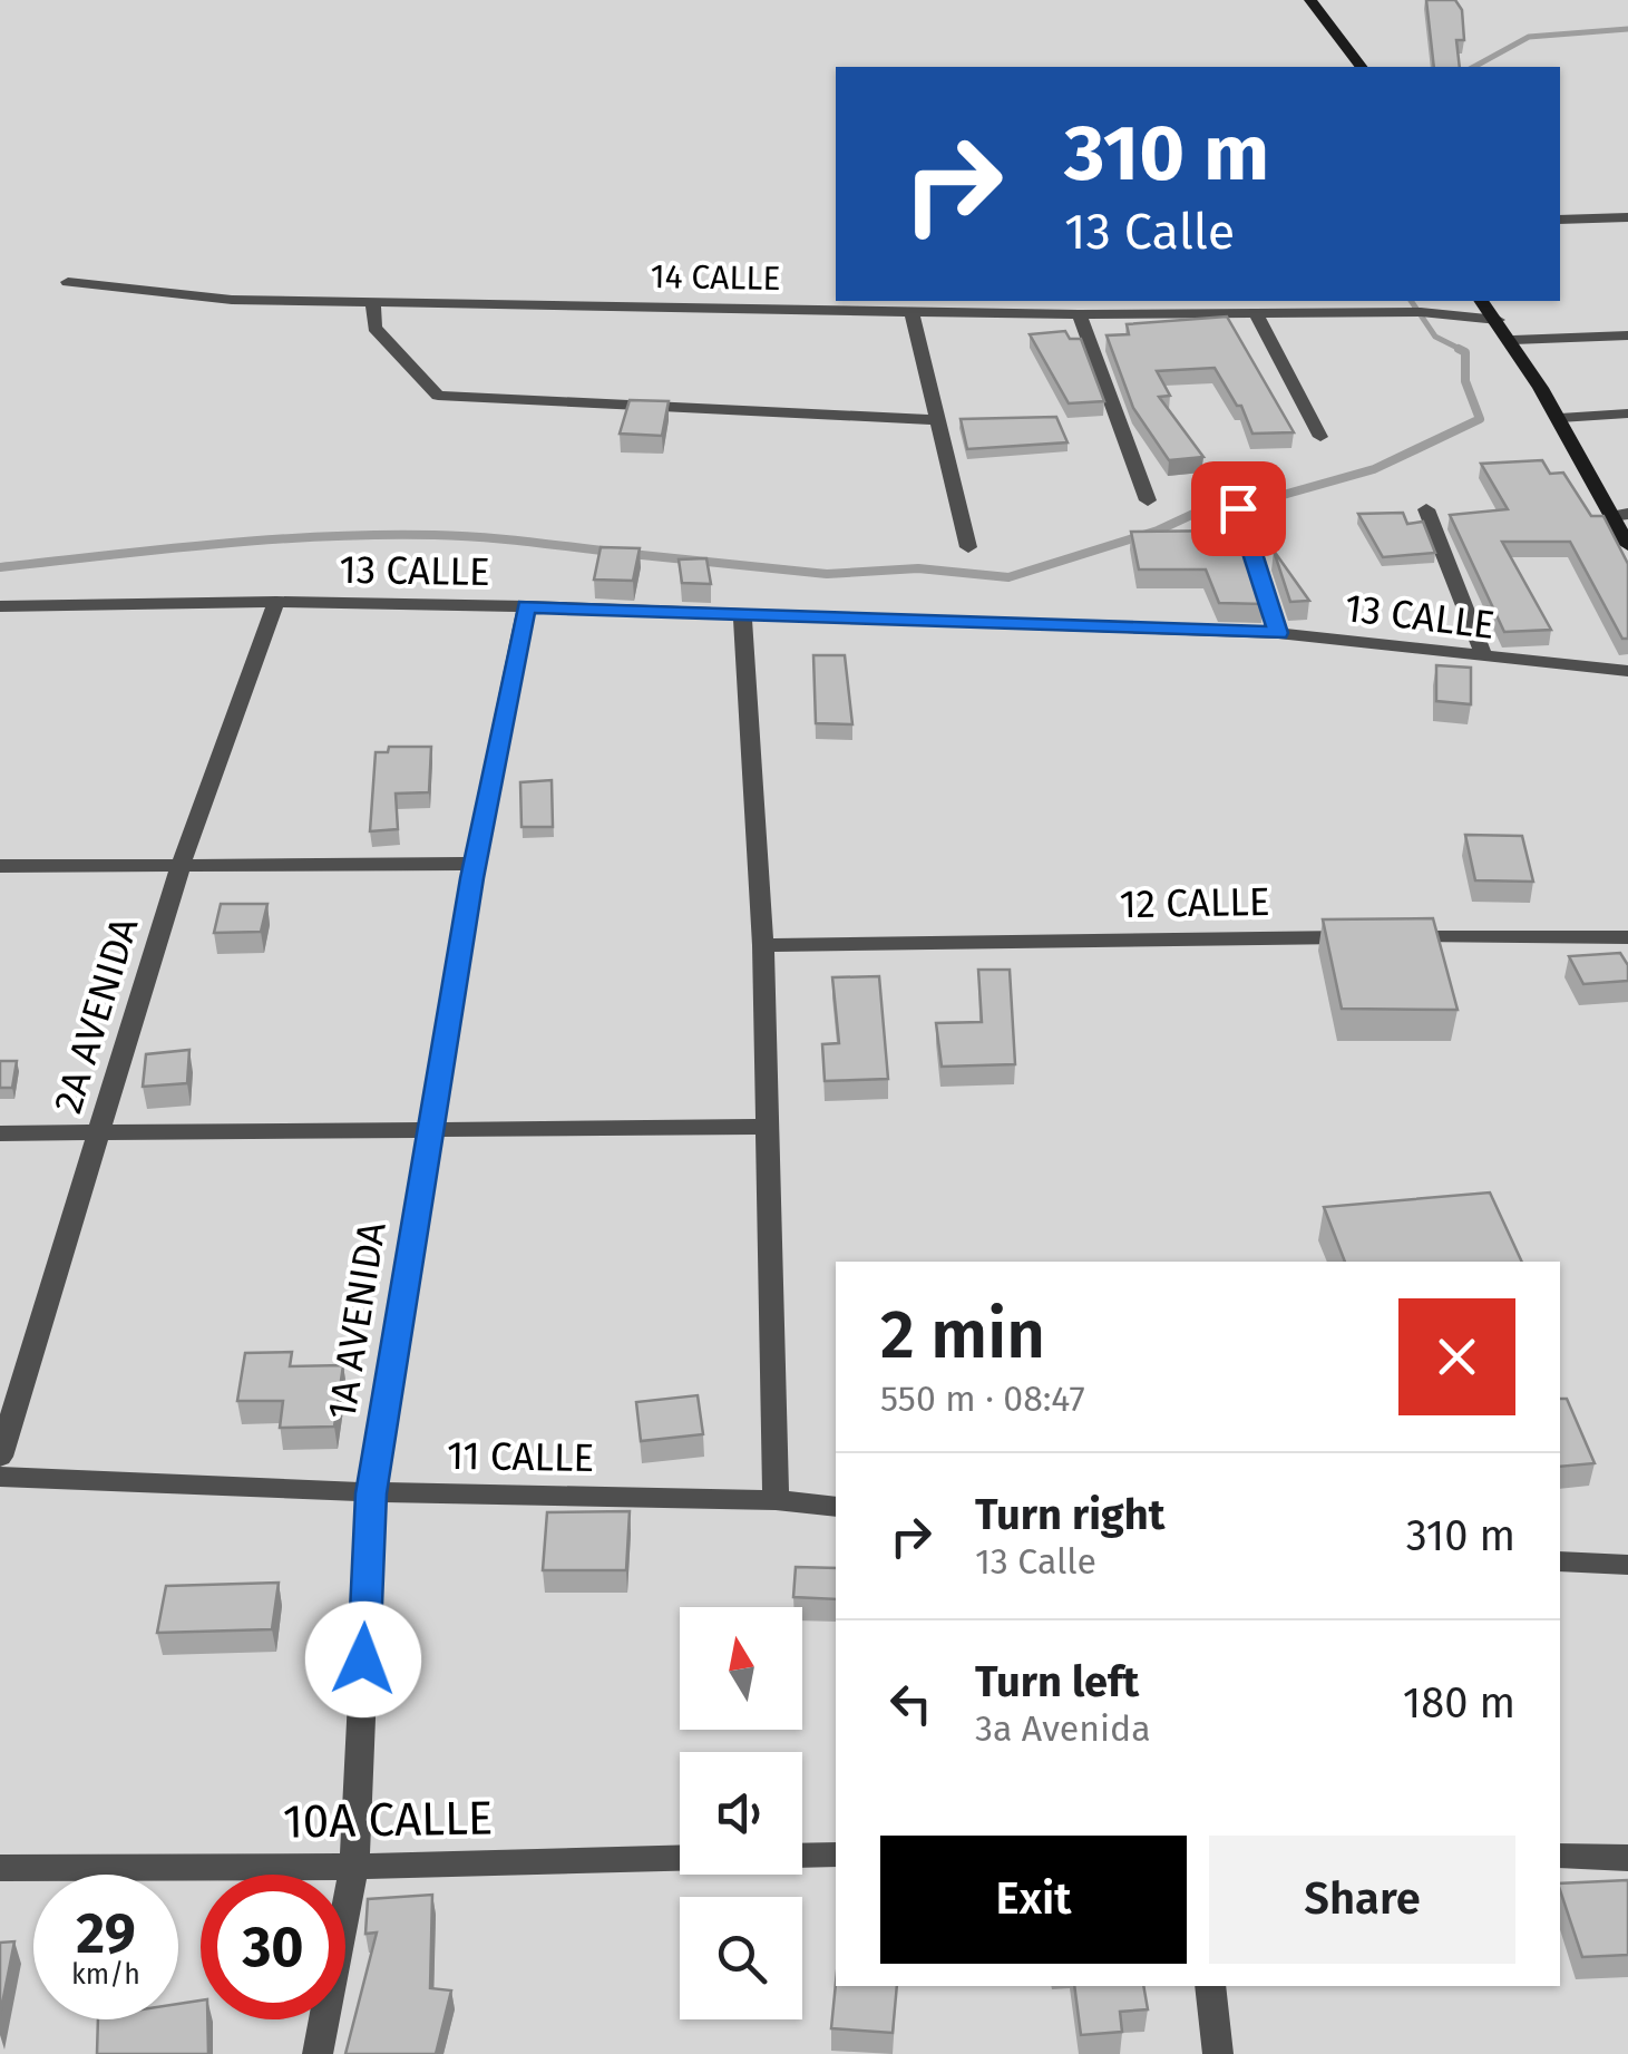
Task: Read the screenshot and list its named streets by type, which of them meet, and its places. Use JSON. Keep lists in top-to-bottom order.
{
  "streets": {
    "street": [
      "14 CALLE",
      "13 CALLE",
      "12 CALLE",
      "2A AVENIDA",
      "1A AVENIDA",
      "11 CALLE",
      "10A CALLE"
    ]
  },
  "crossings": [
    ["13 CALLE", "2A AVENIDA"],
    ["13 CALLE", "1A AVENIDA"],
    ["1A AVENIDA", "11 CALLE"],
    ["1A AVENIDA", "10A CALLE"]
  ],
  "north": "top",
  "page": {
    "turn": ["310 m", "13 Calle"],
    "heading": ["2 min", "550 m · 08:47"],
    "list": [
      {
        "name": "Turn right",
        "note": "13 Calle",
        "value": "310 m"
      },
      {
        "name": "Turn left",
        "note": "3a Avenida",
        "value": "180 m"
      }
    ],
    "buttons": ["Exit", "Share"],
    "speed": "29 km/h",
    "limit": "30"
  }
}
